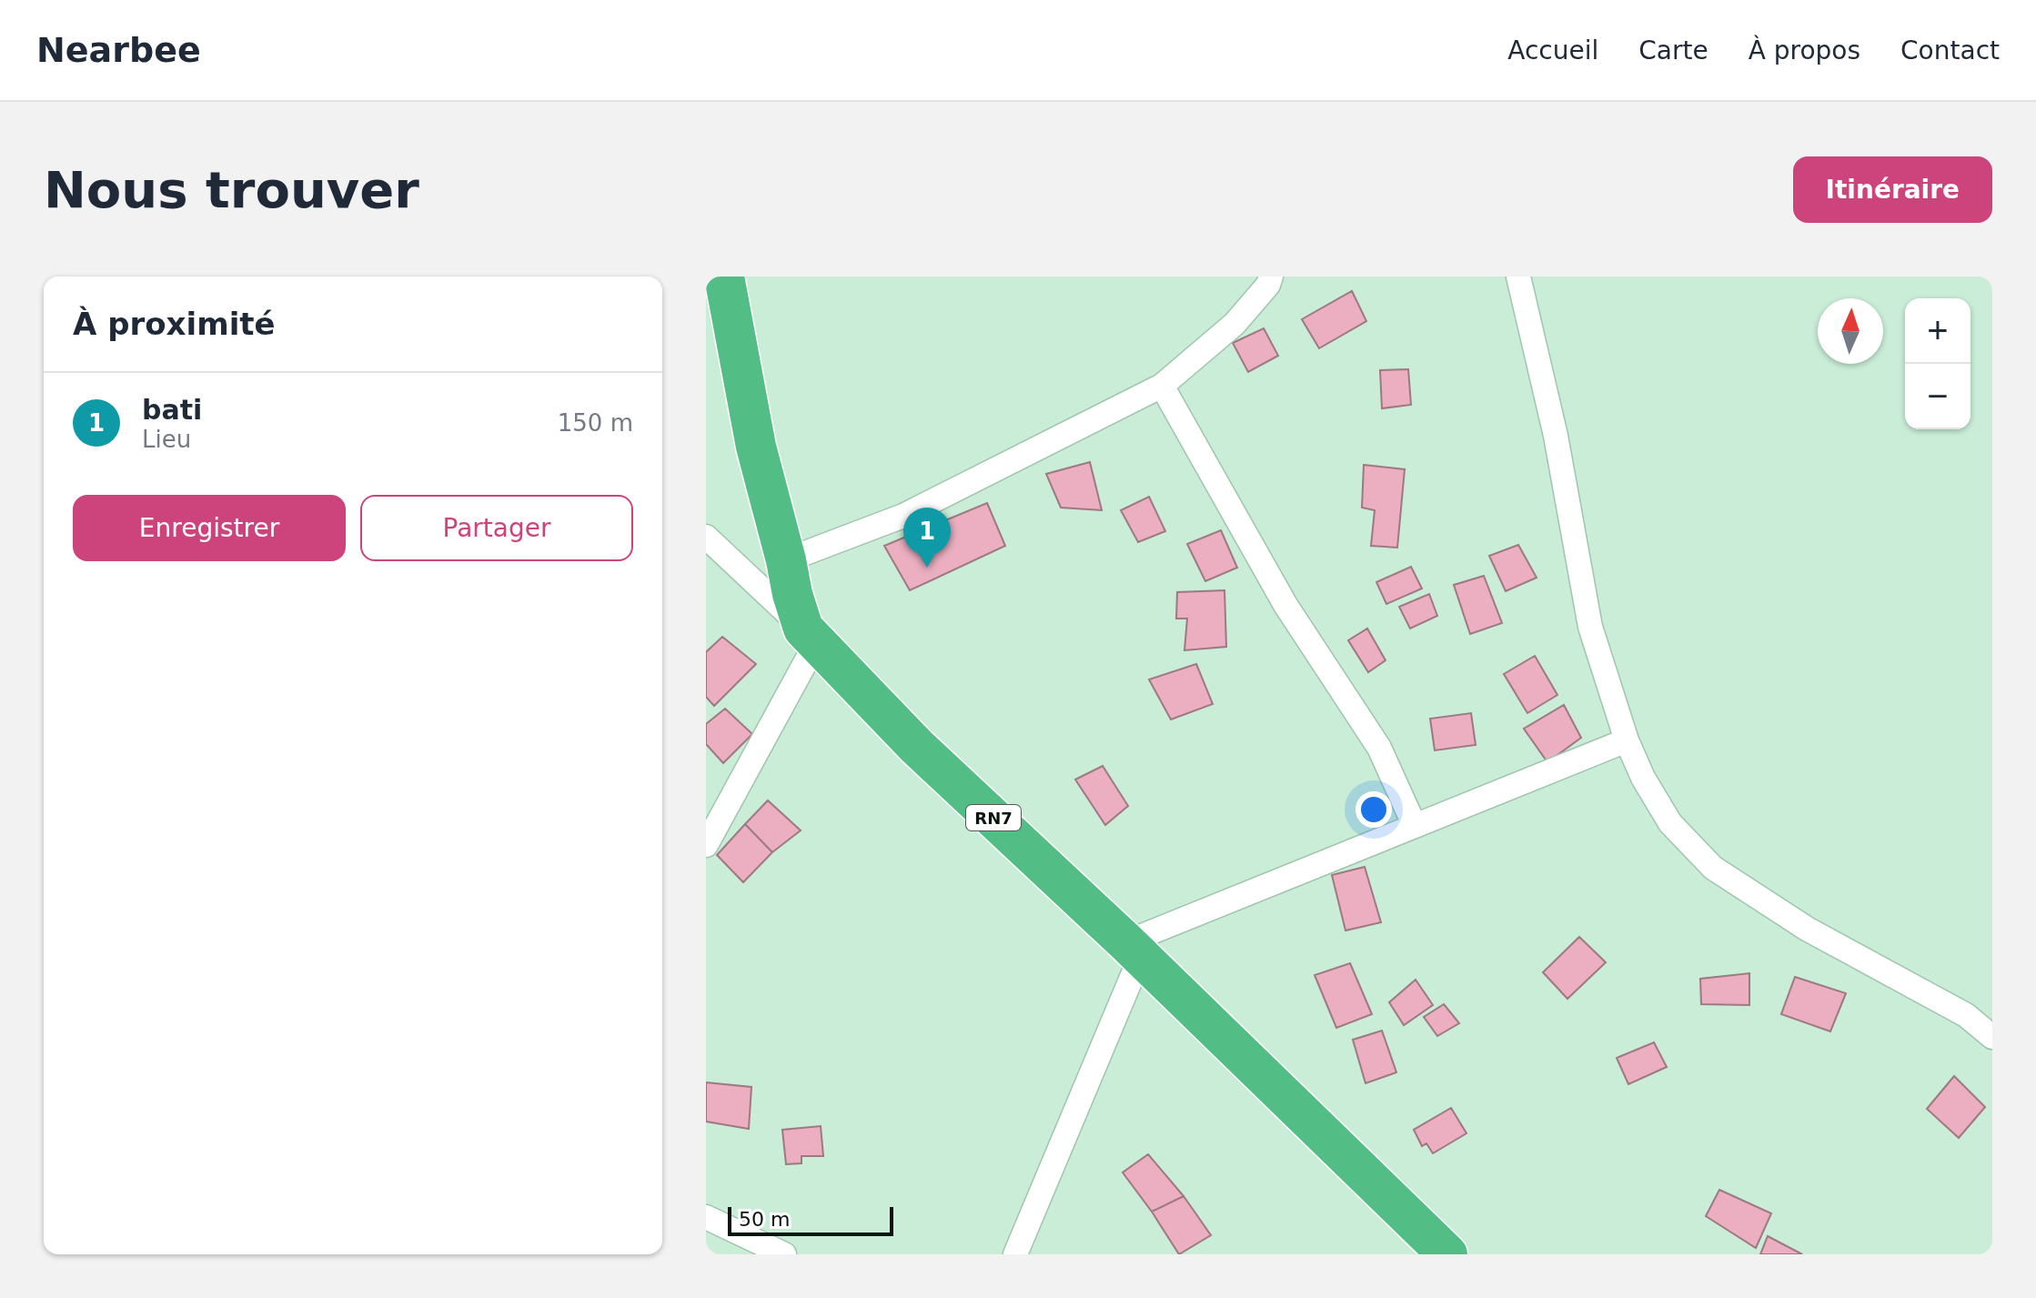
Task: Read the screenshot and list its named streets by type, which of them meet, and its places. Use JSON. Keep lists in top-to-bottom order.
{
  "streets": {
    "highway": ["RN7"]
  },
  "scale_bar": "50 m",
  "north": "top",
  "page": {
    "header": "Nearbee",
    "nav": [
      "Accueil",
      "Carte",
      "À propos",
      "Contact"
    ],
    "buttons": [
      "Itinéraire",
      ["Enregistrer", "Partager"]
    ],
    "title": "Nous trouver",
    "heading": "À proximité",
    "map_buttons": ["+", "−"],
    "list": [
      {
        "mark": "1",
        "name": "bati",
        "note": "Lieu",
        "value": "150 m"
      }
    ],
    "pins": "1",
    "scale": "50 m"
  }
}
